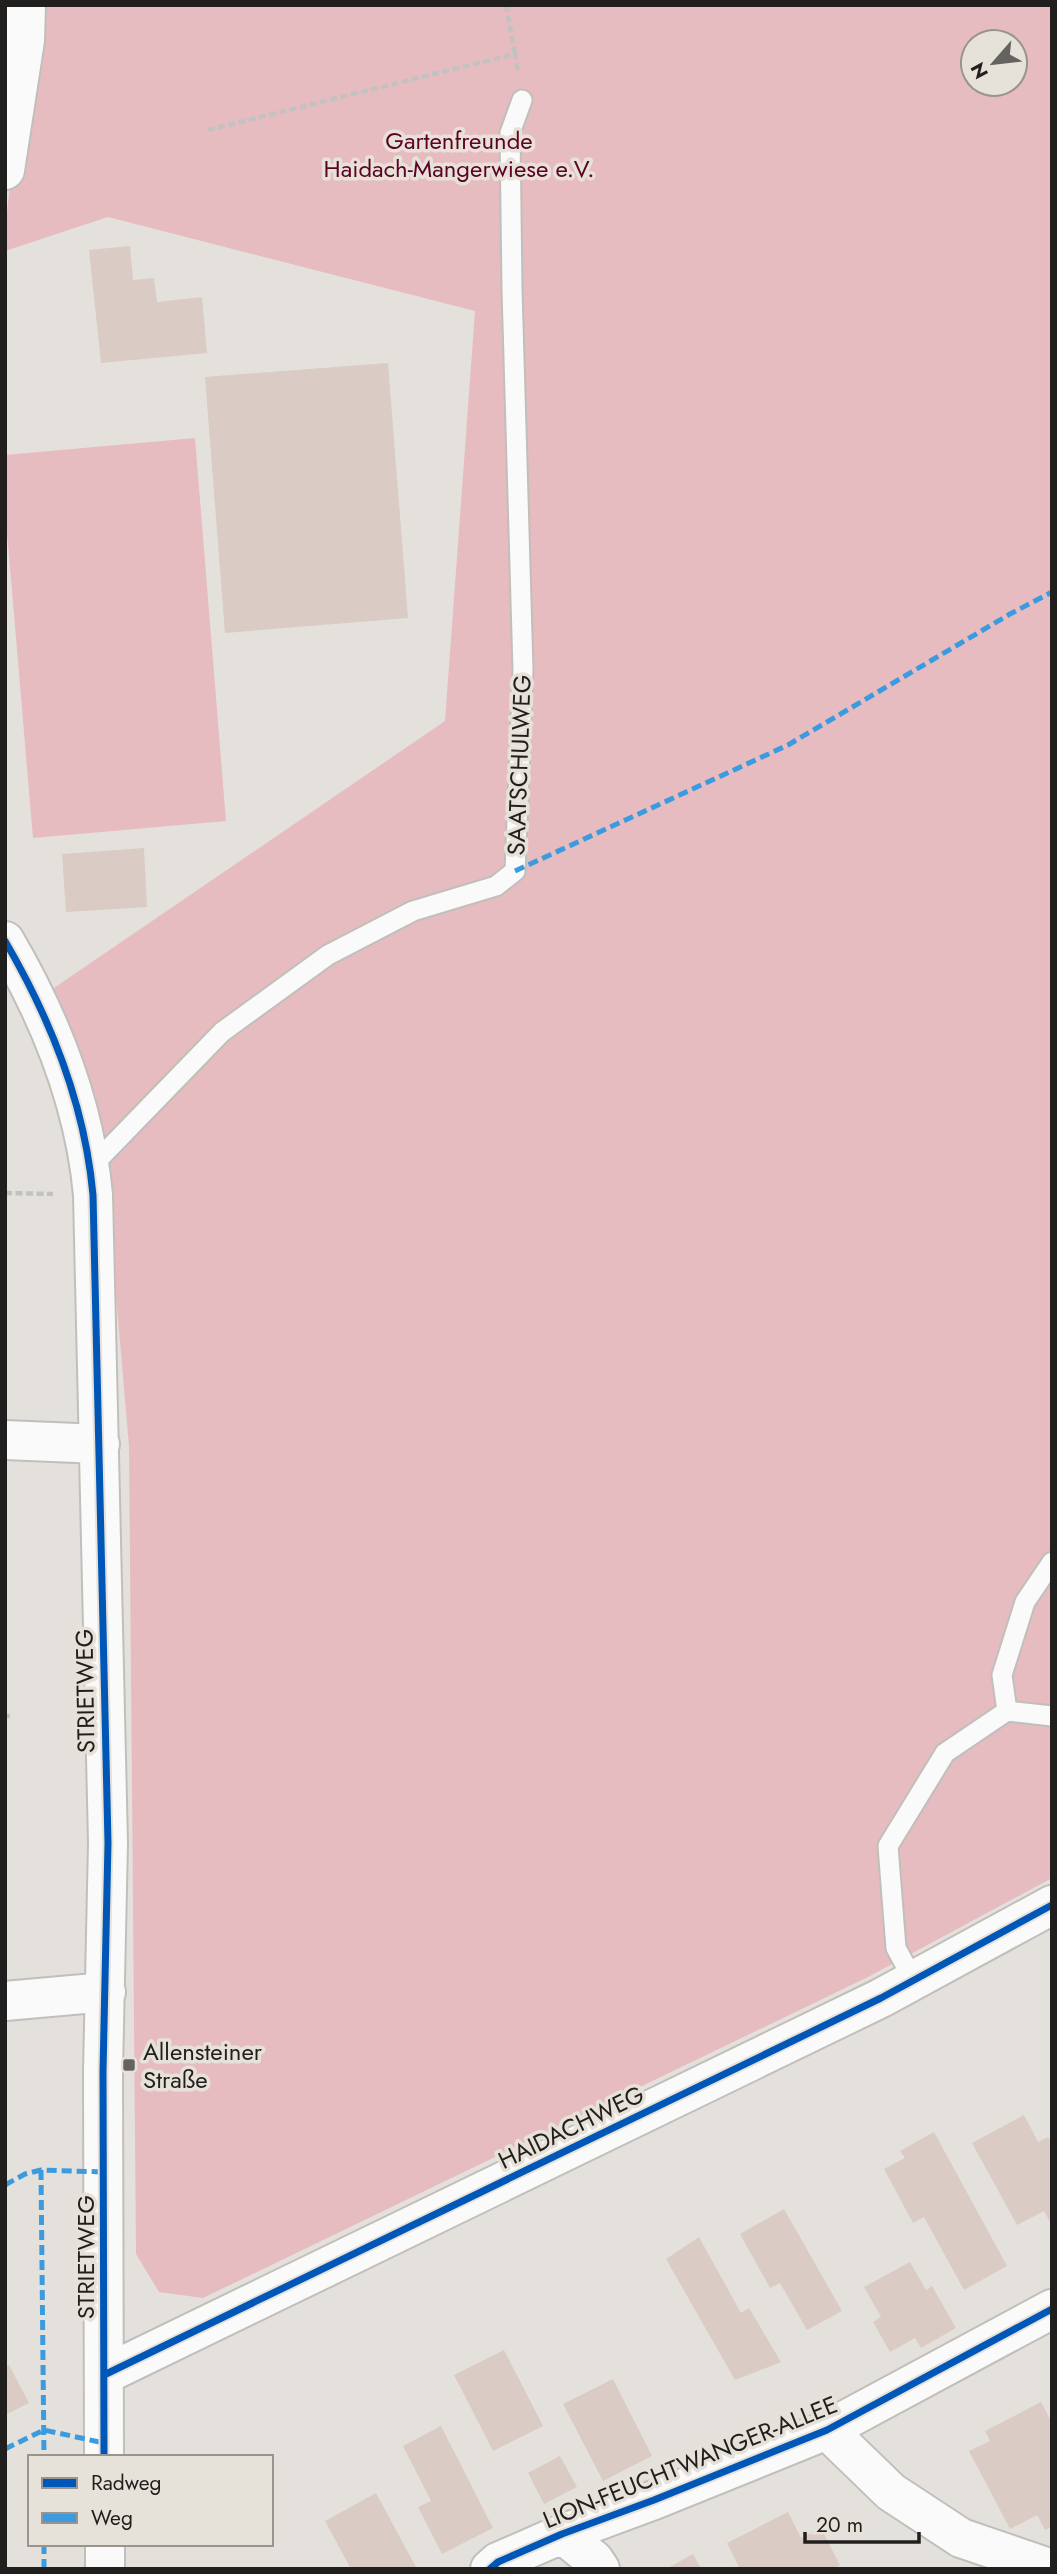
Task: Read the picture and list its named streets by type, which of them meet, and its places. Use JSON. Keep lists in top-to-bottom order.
{
  "streets": {
    "street": ["STRIETWEG", "HAIDACHWEG", "LION-FEUCHTWANGER-ALLEE"],
    "lane": ["SAATSCHULWEG"]
  },
  "crossings": [
    ["SAATSCHULWEG", "STRIETWEG"],
    ["STRIETWEG", "HAIDACHWEG"]
  ],
  "parks": ["Gartenfreunde Haidach-Mangerwiese e.V."],
  "places": {
    "transit": ["Allensteiner Straße"]
  },
  "legend": ["Radweg", "Weg"],
  "scale_bar": "20 m",
  "north": "bottom left"
}
